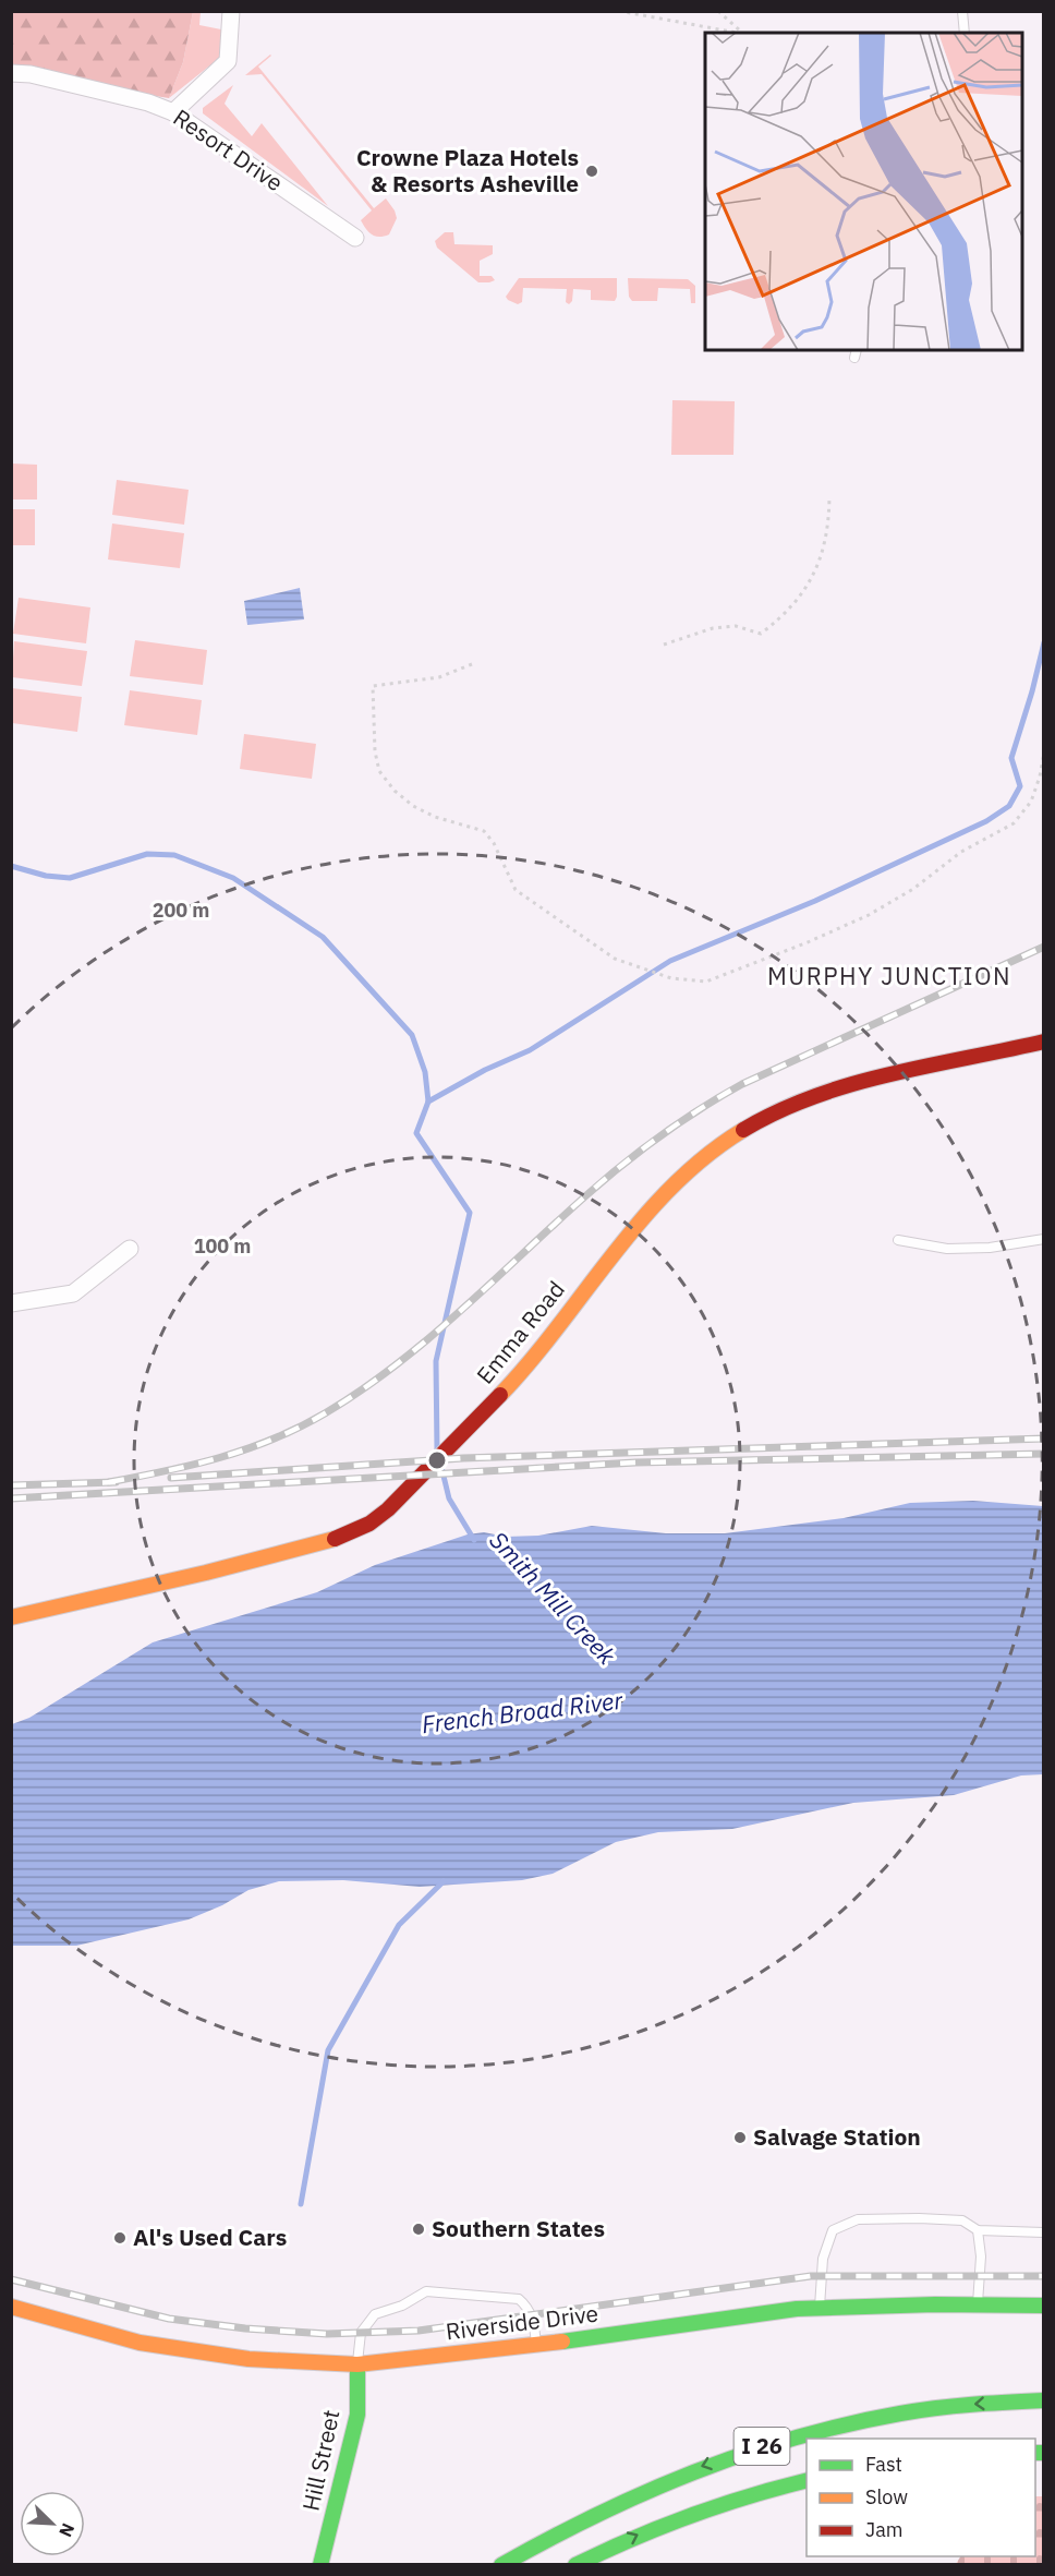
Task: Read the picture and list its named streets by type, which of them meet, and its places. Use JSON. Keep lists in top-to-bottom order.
{
  "streets": {
    "main road": [
      "Emma Road",
      "Riverside Drive",
      "I 26",
      "Hill Street"
    ],
    "street": ["Resort Drive"]
  },
  "crossings": [
    ["Riverside Drive", "Hill Street"]
  ],
  "districts": ["MURPHY JUNCTION"],
  "water": ["Smith Mill Creek", "French Broad River"],
  "places": [
    "Crowne Plaza Hotels & Resorts Asheville",
    "Salvage Station",
    "Southern States",
    "Al's Used Cars"
  ],
  "legend": ["Fast", "Slow", "Jam"],
  "north": "bottom right",
  "rings": ["200 m", "100 m"]
}
